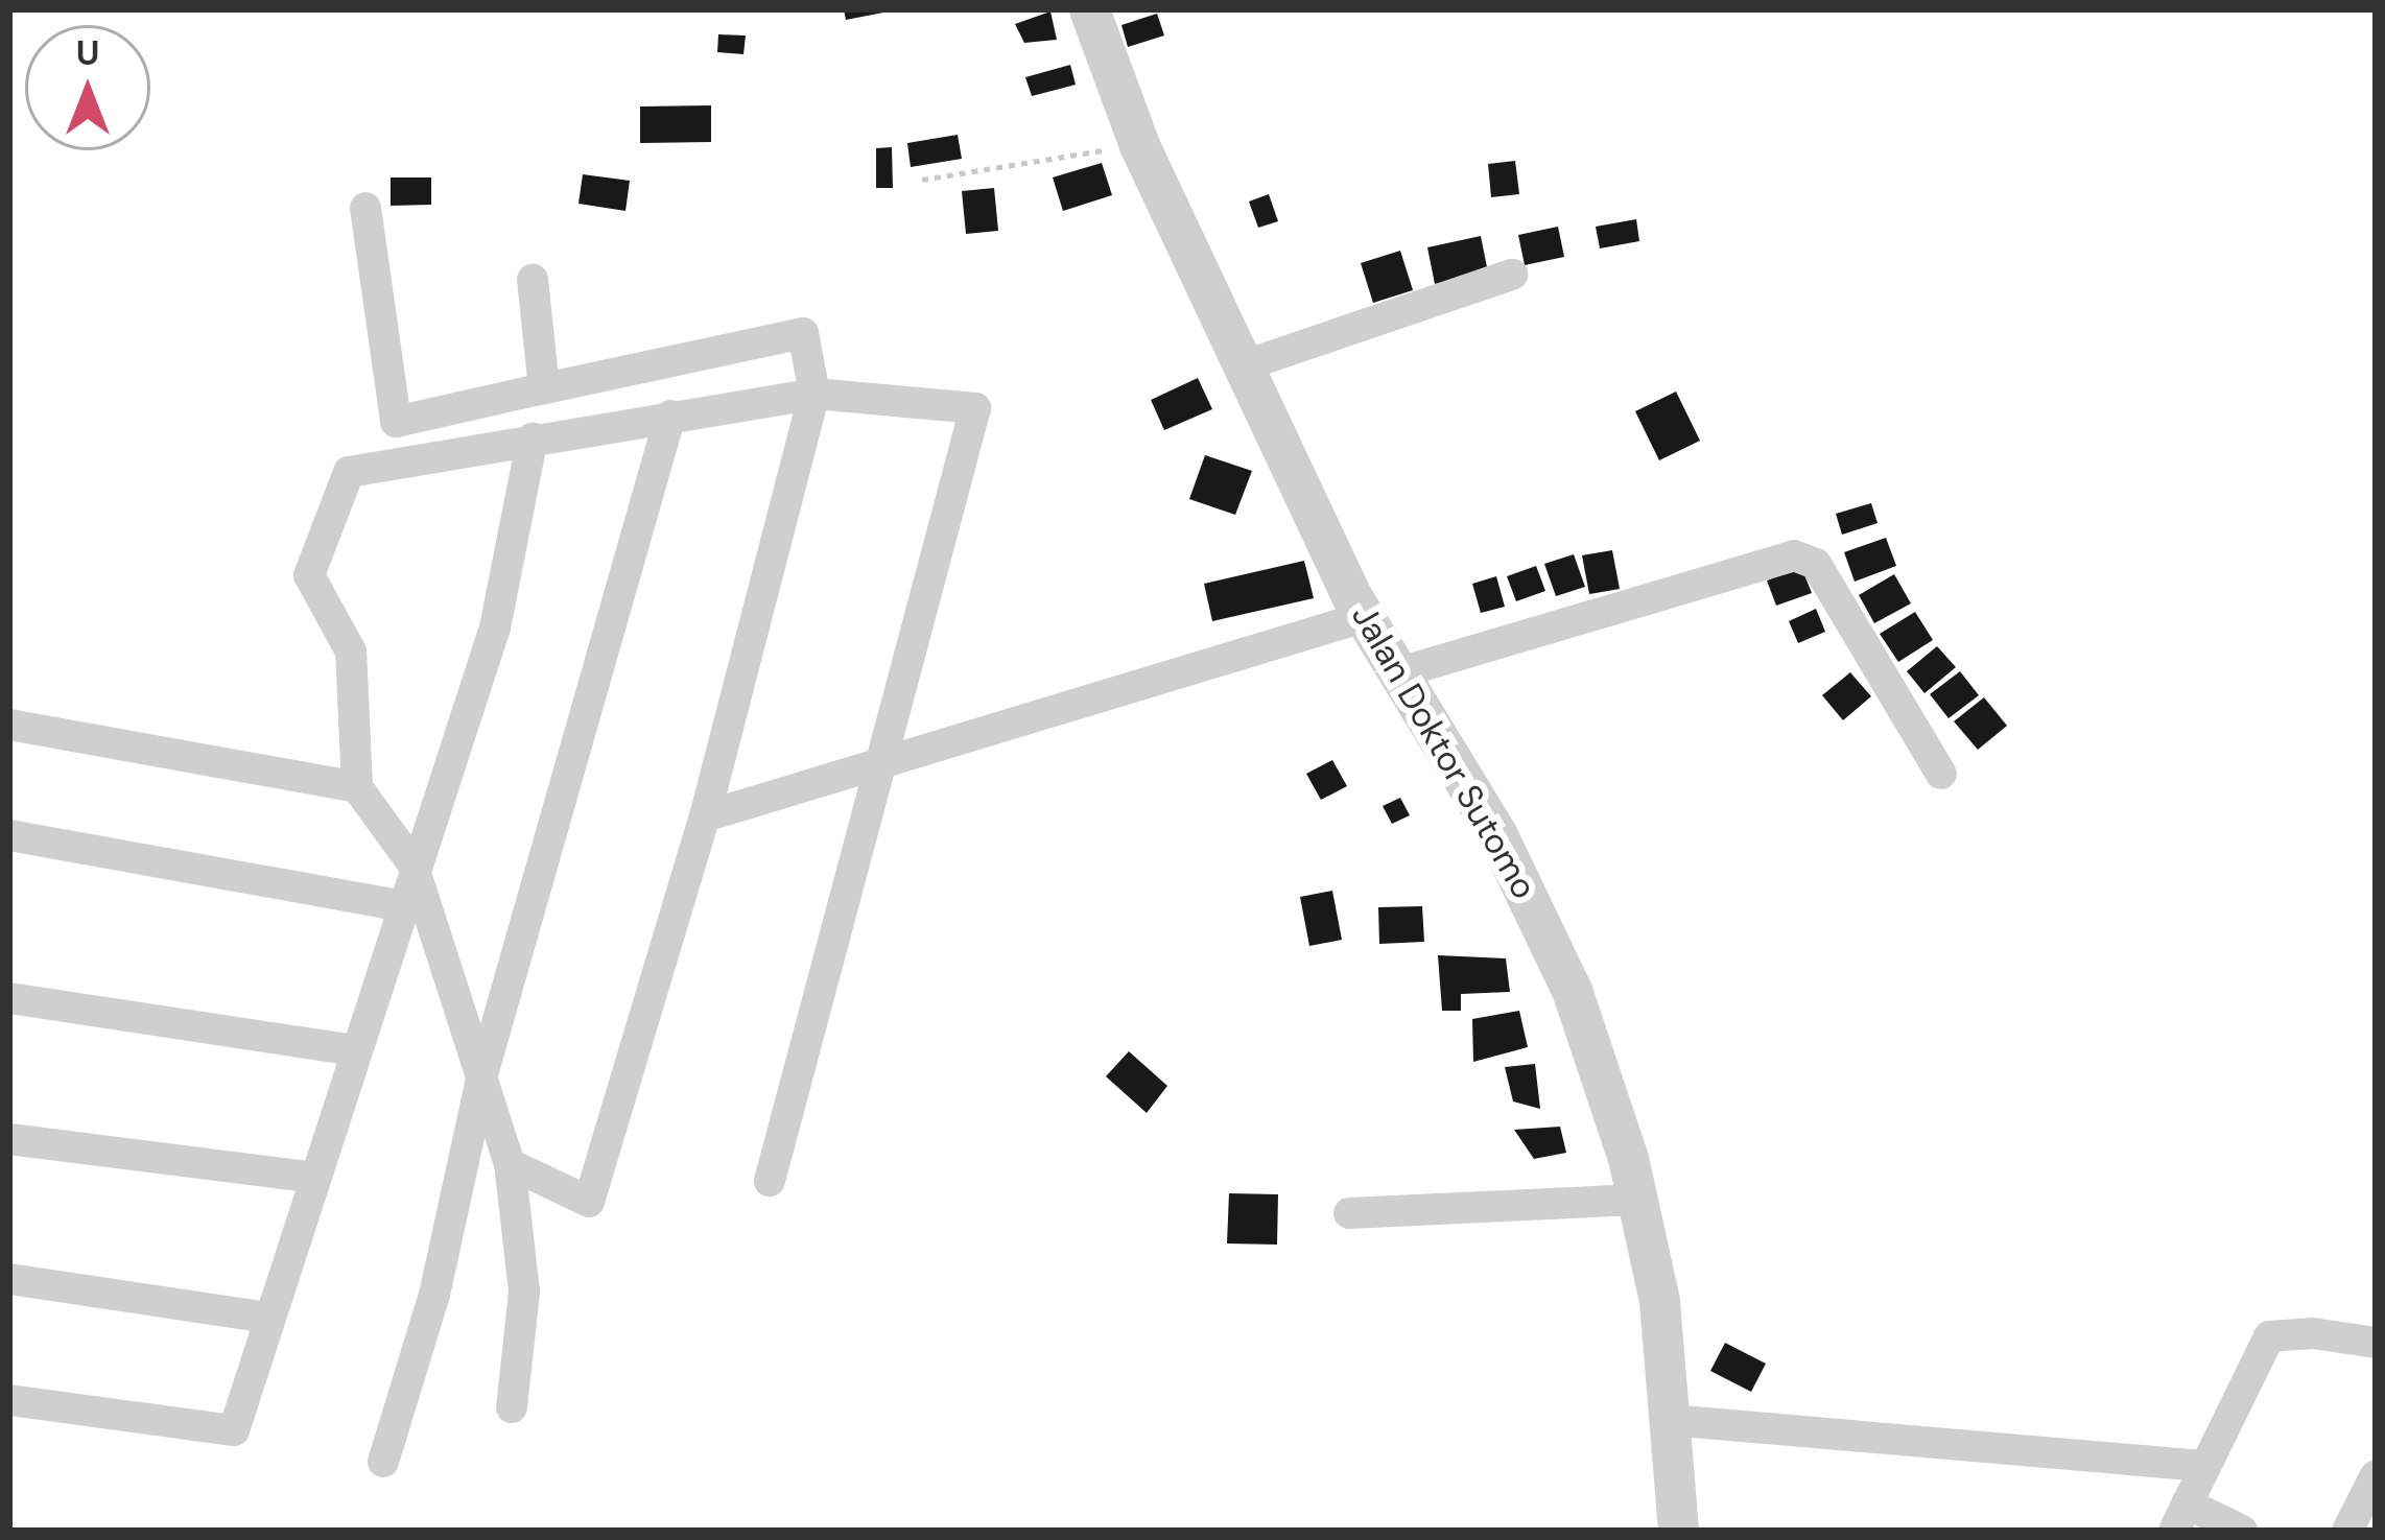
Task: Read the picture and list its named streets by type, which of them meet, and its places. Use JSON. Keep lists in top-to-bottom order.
{
  "streets": {
    "street": ["Jalan Doktor Sutomo"]
  },
  "north": "top"
}
